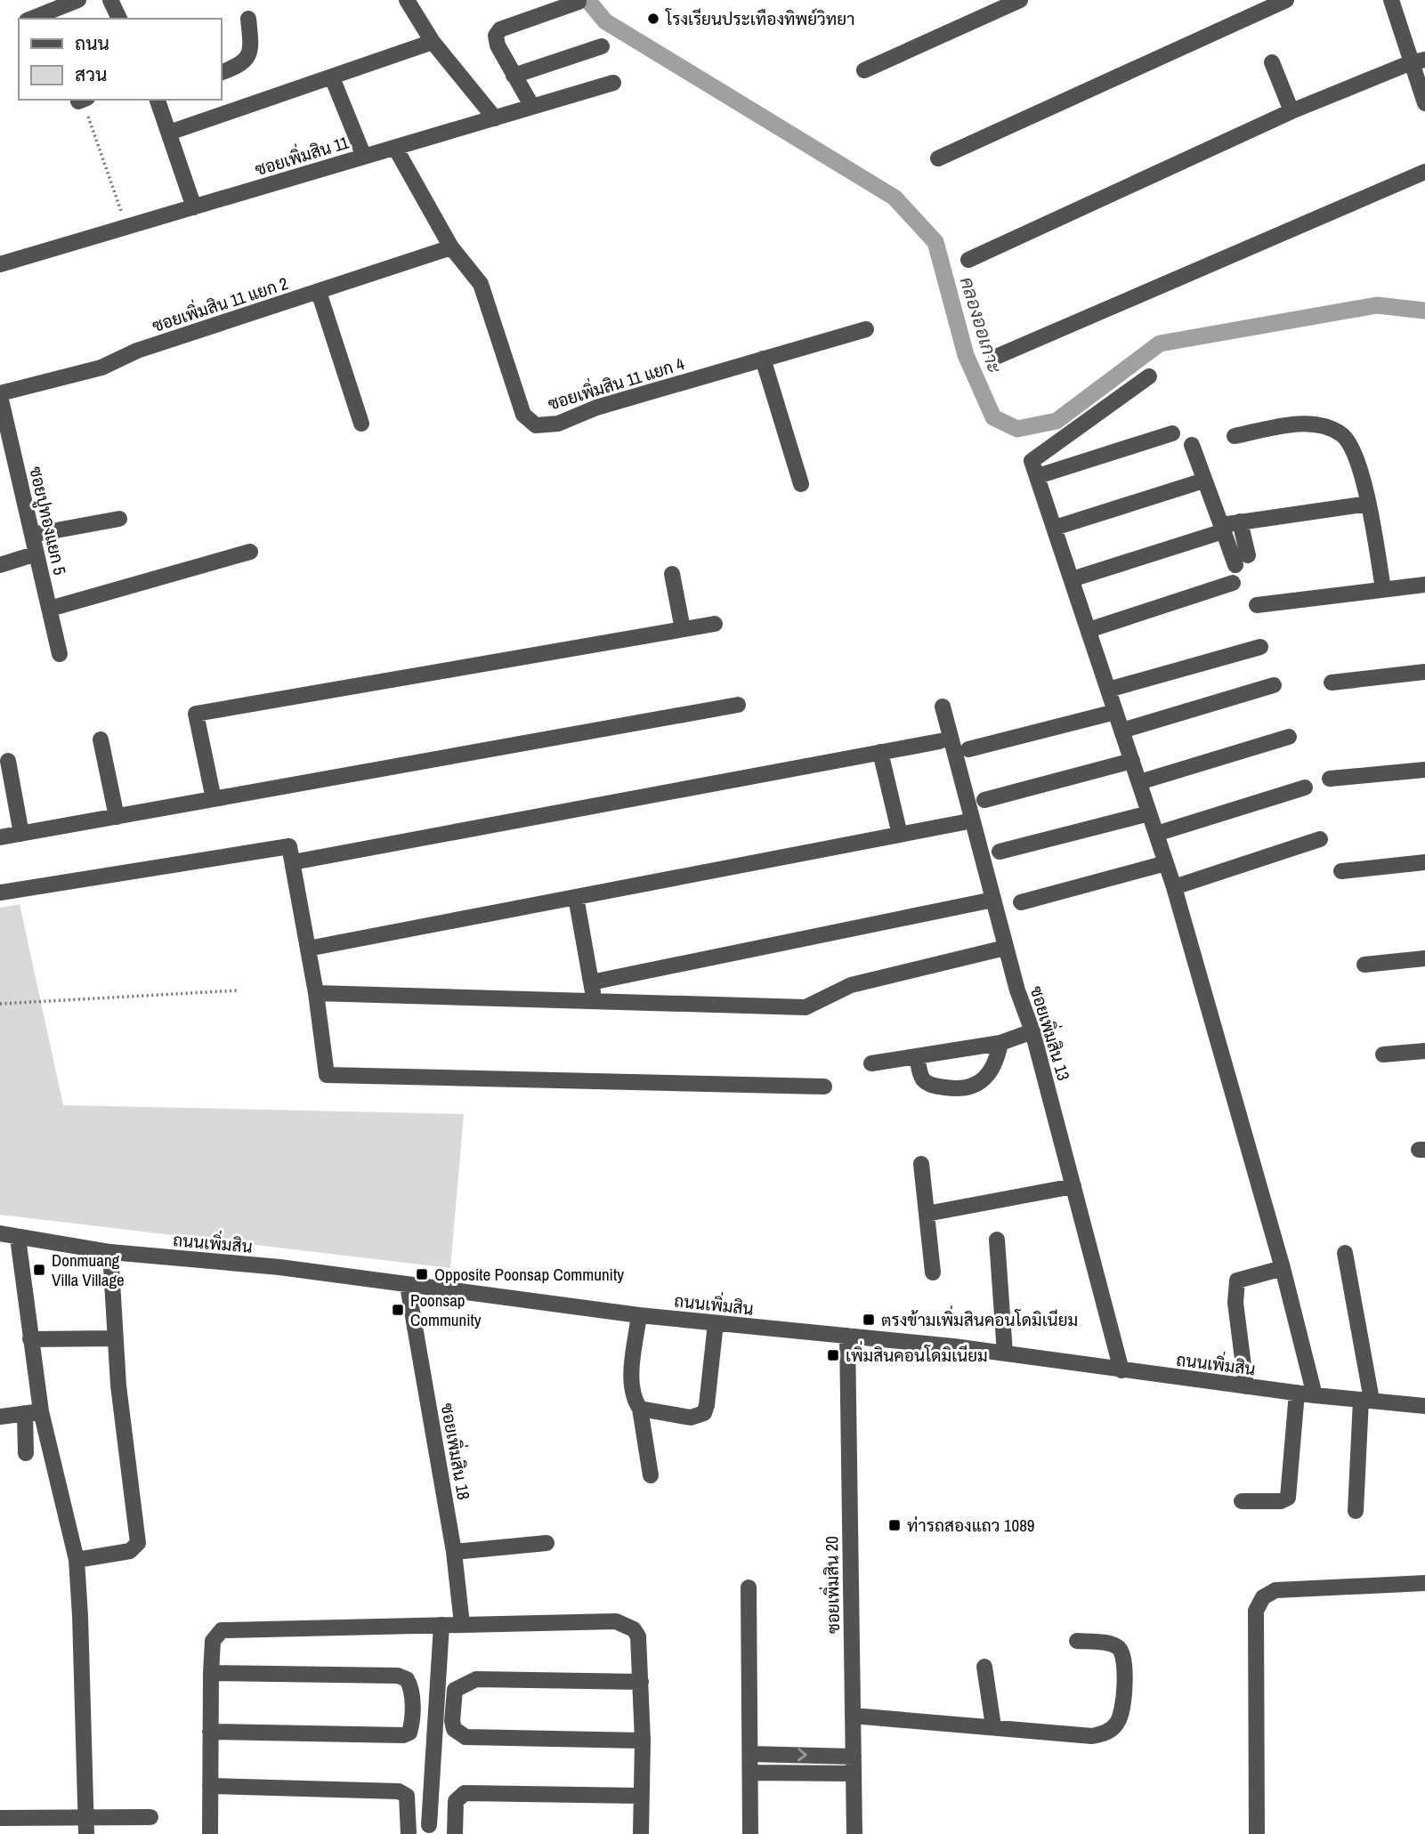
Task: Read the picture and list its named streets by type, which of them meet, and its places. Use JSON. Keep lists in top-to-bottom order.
{
  "streets": {
    "street": [
      "ซอยเพิ่มสิน 11",
      "ซอยเพิ่มสิน 11 แยก 2",
      "ซอยเพิ่มสิน 11 แยก 4",
      "ซอยปูทองแยก 5",
      "ซอยเพิ่มสิน 13",
      "ถนนเพิ่มสิน",
      "ซอยเพิ่มสิน 18",
      "ซอยเพิ่มสิน 20"
    ]
  },
  "crossings": [
    ["ซอยเพิ่มสิน 11", "ซอยเพิ่มสิน 11 แยก 4"],
    ["ซอยเพิ่มสิน 11 แยก 2", "ซอยเพิ่มสิน 11 แยก 4"],
    ["ซอยเพิ่มสิน 11 แยก 2", "ซอยปูทองแยก 5"],
    ["ซอยเพิ่มสิน 13", "ถนนเพิ่มสิน"],
    ["ถนนเพิ่มสิน", "ซอยเพิ่มสิน 18"],
    ["ถนนเพิ่มสิน", "ซอยเพิ่มสิน 20"]
  ],
  "water": ["คลองออเกาะ"],
  "places": {
    "other": ["โรงเรียนประเทืองทิพย์วิทยา"],
    "transit": [
      "Donmuang Villa Village",
      "Opposite Poonsap Community",
      "Poonsap Community",
      "ตรงข้ามเพิ่มสินคอนโดมิเนียม",
      "เพิ่มสินคอนโดมิเนียม",
      "ท่ารถสองแถว 1089"
    ]
  },
  "legend": ["ถนน", "สวน"]
}
